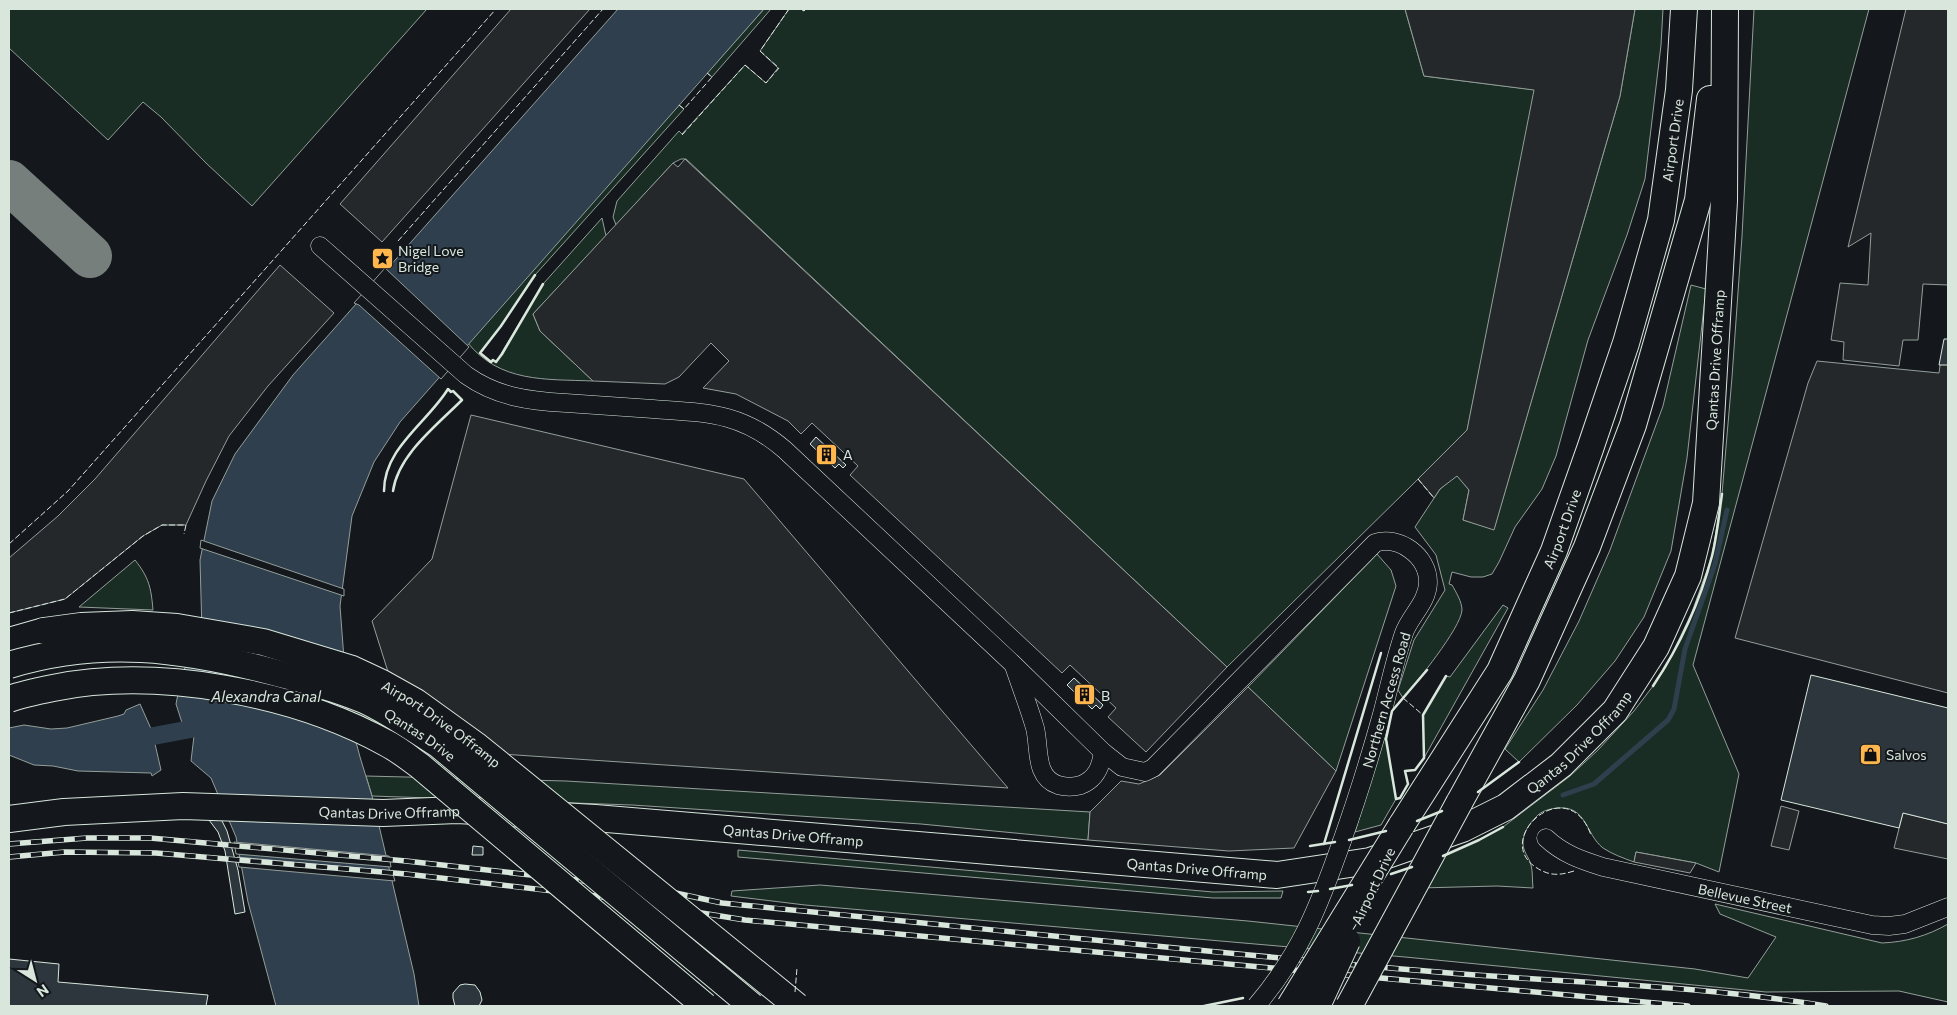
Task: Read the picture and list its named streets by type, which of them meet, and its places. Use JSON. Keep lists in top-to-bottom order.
{
  "streets": {
    "highway": [
      "Airport Drive",
      "Qantas Drive Offramp",
      "Airport Drive Offramp",
      "Qantas Drive"
    ],
    "street": ["Northern Access Road", "Bellevue Street"]
  },
  "water": ["Alexandra Canal"],
  "places": {
    "place": ["Nigel Love Bridge"],
    "building": ["A", "B"],
    "shop": ["Salvos"]
  },
  "north": "bottom right"
}
